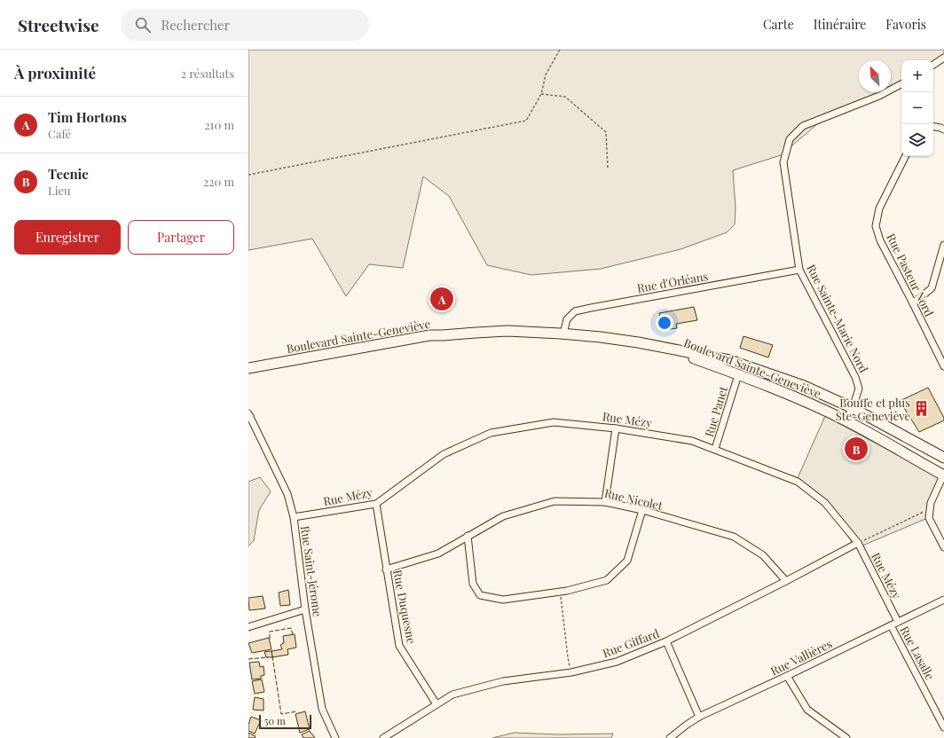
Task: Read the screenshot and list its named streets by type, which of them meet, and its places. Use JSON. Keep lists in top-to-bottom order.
{
  "streets": {
    "main road": ["Boulevard Sainte-Geneviève"],
    "street": [
      "Rue Pasteur Nord",
      "Rue d'Orléans",
      "Rue Sainte-Marie Nord",
      "Rue Panet",
      "Rue Mézy",
      "Rue Nicolet",
      "Rue Saint-Jérome",
      "Rue Duquesne",
      "Rue Giffard",
      "Rue Lasalle",
      "Rue Vallières"
    ]
  },
  "crossings": [
    ["Rue d'Orléans", "Rue Sainte-Marie Nord"],
    ["Rue d'Orléans", "Boulevard Sainte-Geneviève"],
    ["Rue Sainte-Marie Nord", "Boulevard Sainte-Geneviève"],
    ["Rue Panet", "Rue Mézy"],
    ["Rue Mézy", "Rue Saint-Jérome"],
    ["Rue Mézy", "Rue Duquesne"],
    ["Rue Mézy", "Rue Giffard"],
    ["Rue Mézy", "Rue Vallières"],
    ["Rue Nicolet", "Rue Duquesne"],
    ["Rue Nicolet", "Rue Giffard"],
    ["Rue Duquesne", "Rue Giffard"],
    ["Rue Lasalle", "Rue Vallières"]
  ],
  "places": {
    "building": ["Bouffe et plus Ste-Geneviève"]
  },
  "scale_bar": "50 m",
  "north": "top left",
  "page": {
    "header": "Streetwise",
    "search": "Rechercher",
    "nav": ["Carte", "Itinéraire", "Favoris"],
    "heading": ["À proximité", "2 résultats"],
    "map_buttons": ["+", "−"],
    "list": [
      {
        "mark": "A",
        "name": "Tim Hortons",
        "note": "Café",
        "value": "210 m"
      },
      {
        "mark": "B",
        "name": "Tecnic",
        "note": "Lieu",
        "value": "220 m"
      }
    ],
    "buttons": ["Enregistrer", "Partager"],
    "pins": ["A", "B"],
    "scale": "50 m"
  }
}
